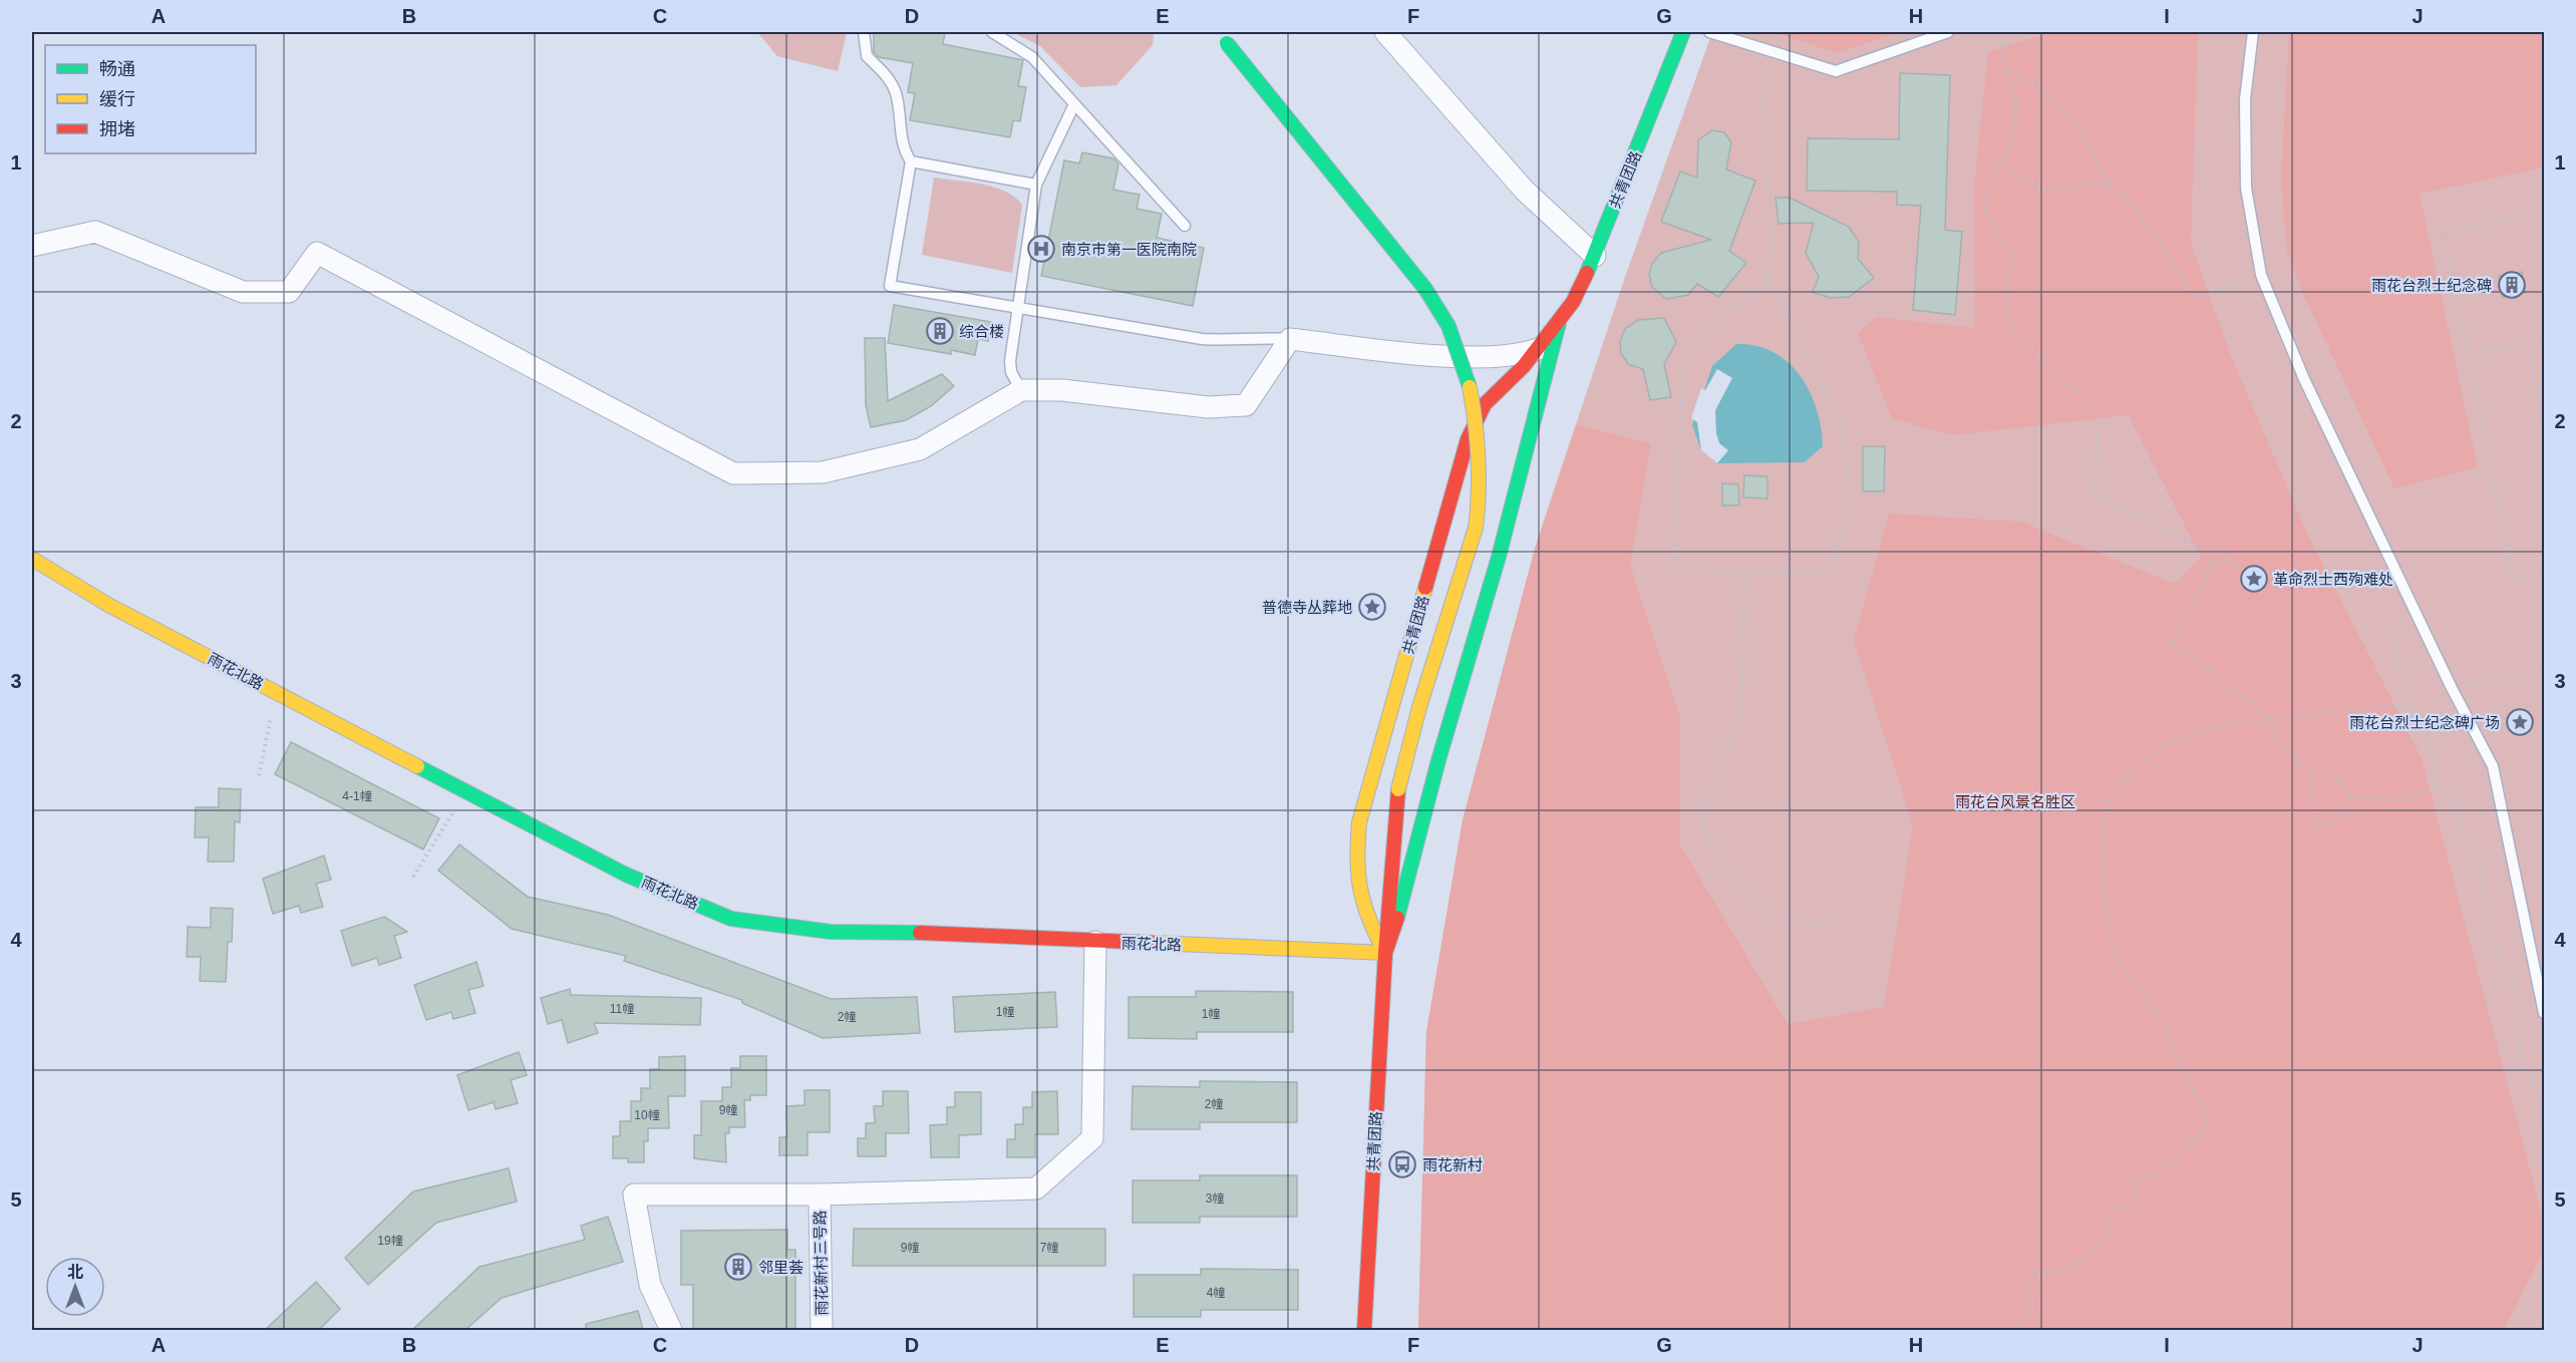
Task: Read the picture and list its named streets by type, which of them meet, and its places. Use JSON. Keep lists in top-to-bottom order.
{
  "streets": {
    "street": ["共青团路", "雨花北路", "雨花新村三号路"]
  },
  "crossings": [
    ["共青团路", "雨花北路"]
  ],
  "parks": ["雨花台风景名胜区"],
  "places": {
    "hospital": ["南京市第一医院南院"],
    "building": ["雨花台烈士纪念碑", "综合楼", "邻里荟"],
    "place": ["革命烈士西殉难处", "普德寺丛葬地", "雨花台烈士纪念碑广场"],
    "bus stop": ["雨花新村"]
  },
  "house_numbers": [
    "4-1幢",
    "11幢",
    "1幢",
    "1幢",
    "2幢",
    "2幢",
    "9幢",
    "10幢",
    "3幢",
    "19幢",
    "9幢",
    "7幢",
    "4幢"
  ],
  "legend": ["畅通", "缓行", "拥堵"],
  "north": "top",
  "grid": {
    "columns": [
      "A",
      "B",
      "C",
      "D",
      "E",
      "F",
      "G",
      "H",
      "I",
      "J"
    ],
    "rows": [
      "1",
      "2",
      "3",
      "4",
      "5"
    ]
  }
}
